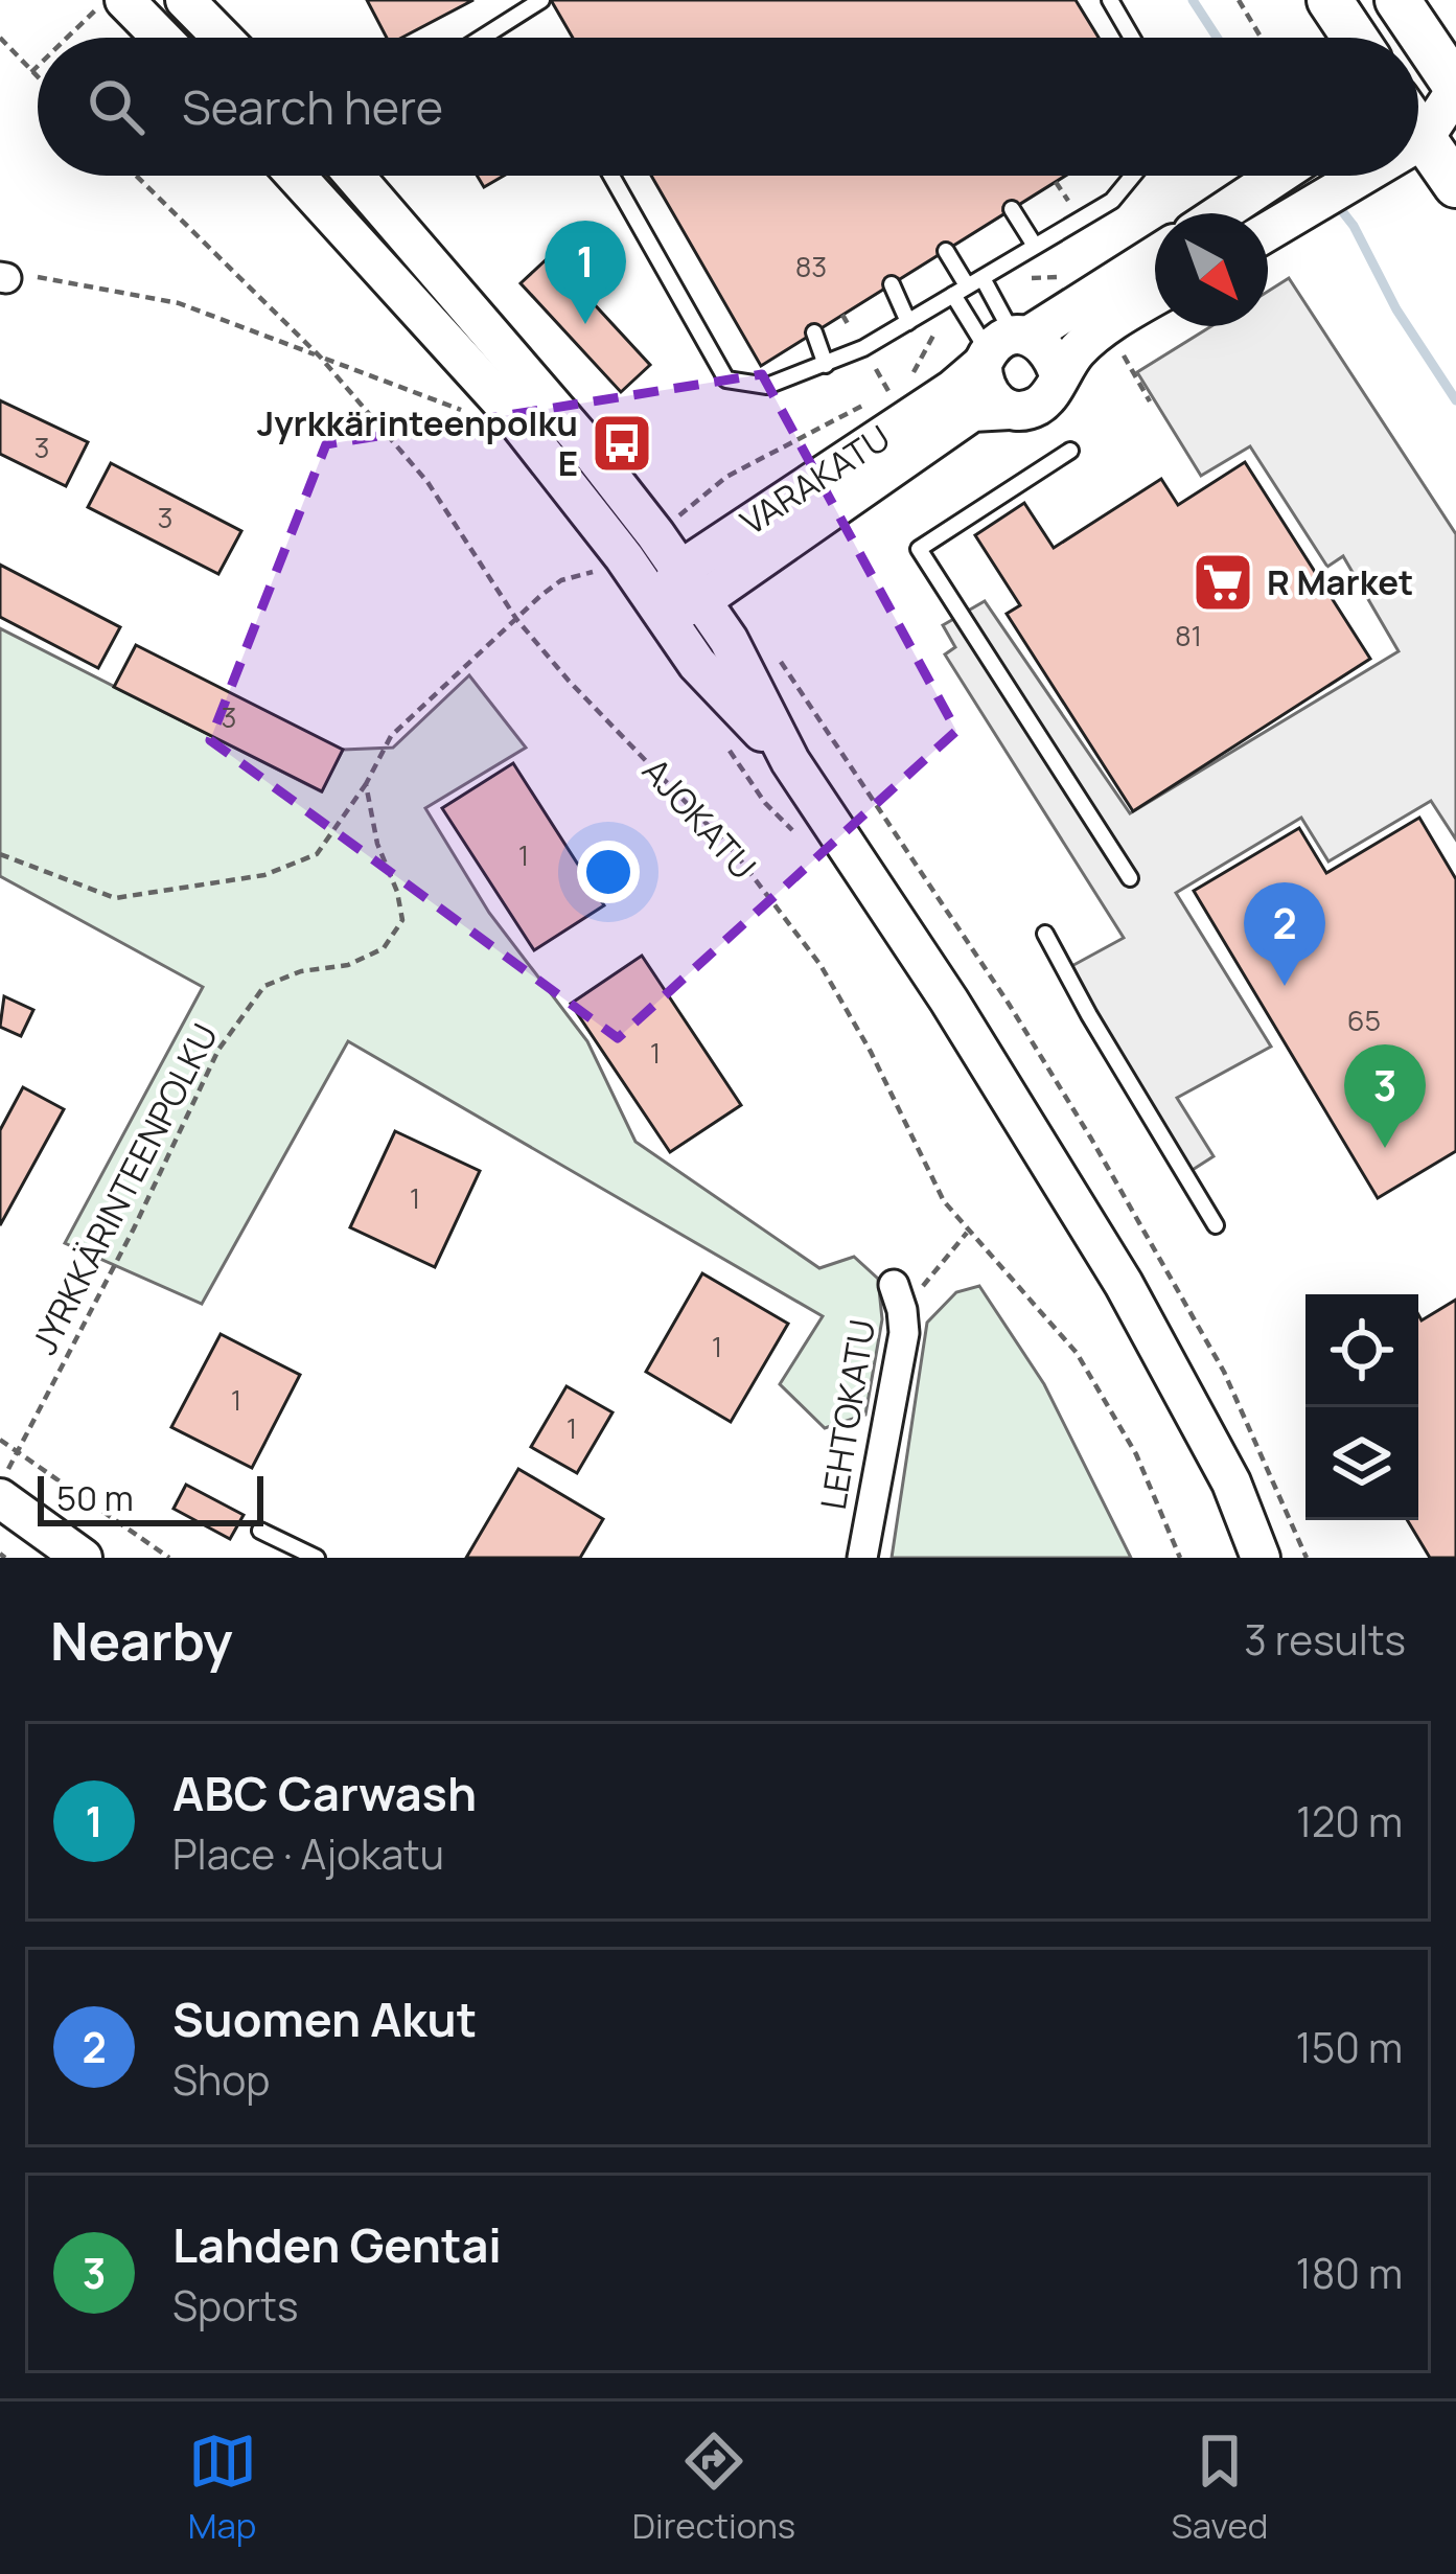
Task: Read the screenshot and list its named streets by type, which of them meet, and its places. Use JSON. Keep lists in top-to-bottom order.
{
  "streets": {
    "street": ["VARAKATU", "LEHTOKATU"],
    "path": ["AJOKATU", "JYRKKÄRINTEENPOLKU"]
  },
  "places": {
    "bus stop": ["Jyrkkärinteenpolku E"],
    "supermarket": ["R Market"]
  },
  "house_numbers": [
    "83",
    "3",
    "3",
    "81",
    "3",
    "1",
    "65",
    "1",
    "1",
    "1",
    "1",
    "1"
  ],
  "scale_bar": "50 m",
  "north": "bottom right",
  "page": {
    "search": "Search here",
    "pins": ["1", "2", "3"],
    "scale": "50 m",
    "heading": ["Nearby", "3 results"],
    "list": [
      {
        "mark": "1",
        "name": "ABC Carwash",
        "note": "Place · Ajokatu",
        "value": "120 m"
      },
      {
        "mark": "2",
        "name": "Suomen Akut",
        "note": "Shop",
        "value": "150 m"
      },
      {
        "mark": "3",
        "name": "Lahden Gentai",
        "note": "Sports",
        "value": "180 m"
      }
    ],
    "nav": ["Map", "Directions", "Saved"]
  }
}
